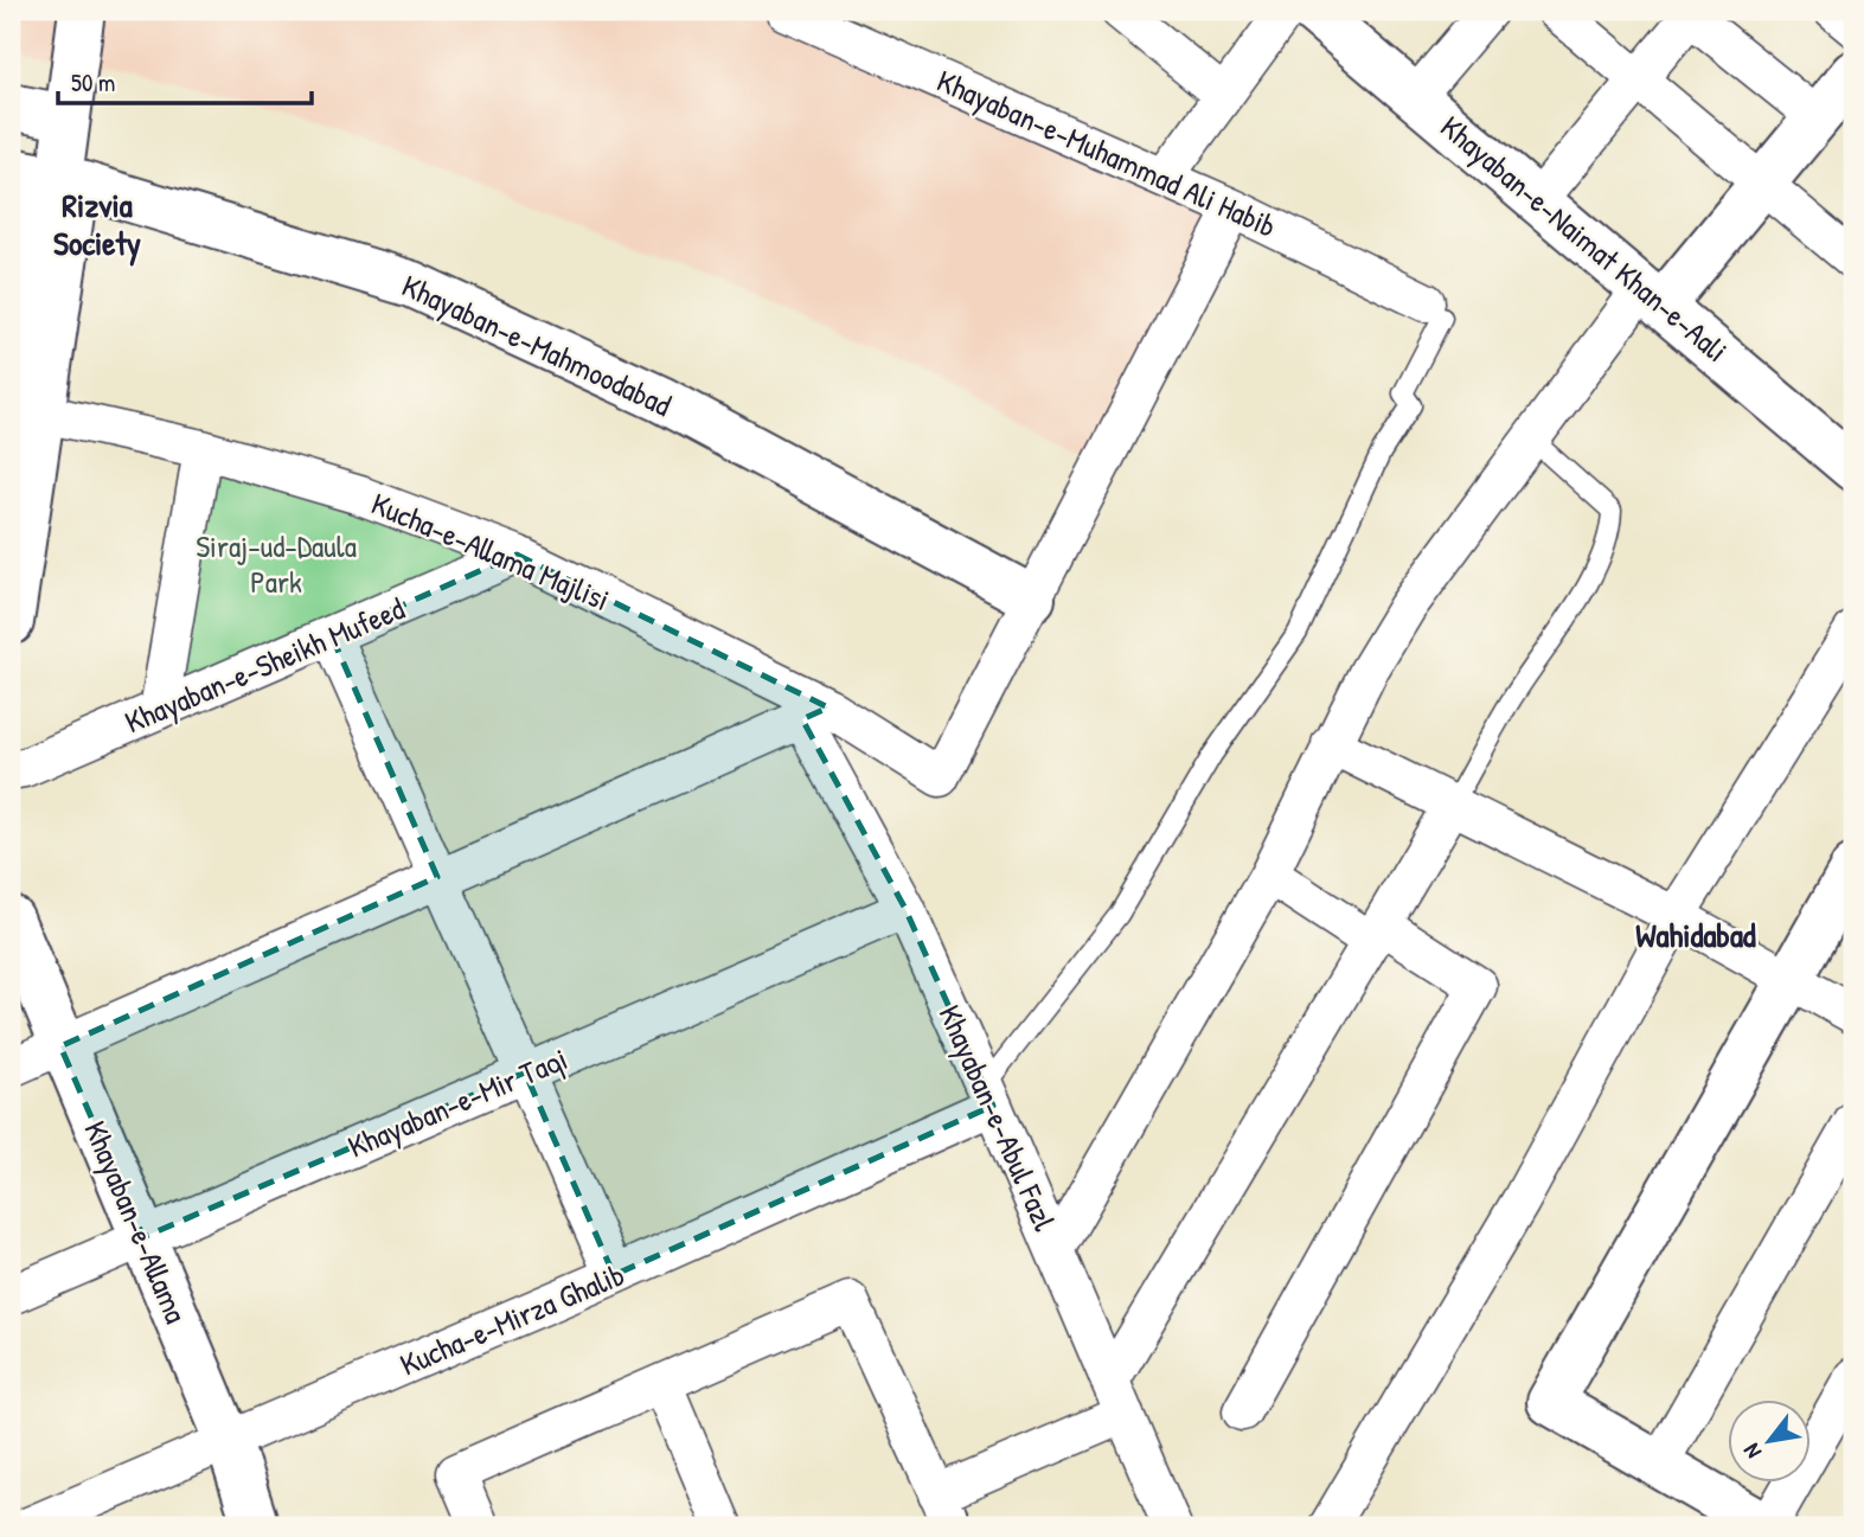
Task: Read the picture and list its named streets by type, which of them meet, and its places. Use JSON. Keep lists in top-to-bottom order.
{
  "streets": {
    "street": [
      "Khayaban-e-Muhammad Ali Habib",
      "Khayaban-e-Naimat Khan-e-Aali",
      "Khayaban-e-Mahmoodabad",
      "Kucha-e-Allama Majlisi",
      "Khayaban-e-Sheikh Mufeed",
      "Khayaban-e-Mir Taqi",
      "Khayaban-e-Abul Fazl",
      "Khayaban-e-Allama",
      "Kucha-e-Mirza Ghalib"
    ]
  },
  "crossings": [
    ["Khayaban-e-Mahmoodabad", "Kucha-e-Allama Majlisi"],
    ["Kucha-e-Allama Majlisi", "Khayaban-e-Sheikh Mufeed"],
    ["Kucha-e-Allama Majlisi", "Khayaban-e-Abul Fazl"],
    ["Khayaban-e-Mir Taqi", "Khayaban-e-Abul Fazl"],
    ["Khayaban-e-Mir Taqi", "Khayaban-e-Allama"],
    ["Khayaban-e-Abul Fazl", "Kucha-e-Mirza Ghalib"],
    ["Khayaban-e-Allama", "Kucha-e-Mirza Ghalib"]
  ],
  "districts": ["Rizvia Society", "Wahidabad"],
  "parks": ["Siraj-ud-Daula Park"],
  "scale_bar": "50 m",
  "north": "bottom left"
}
